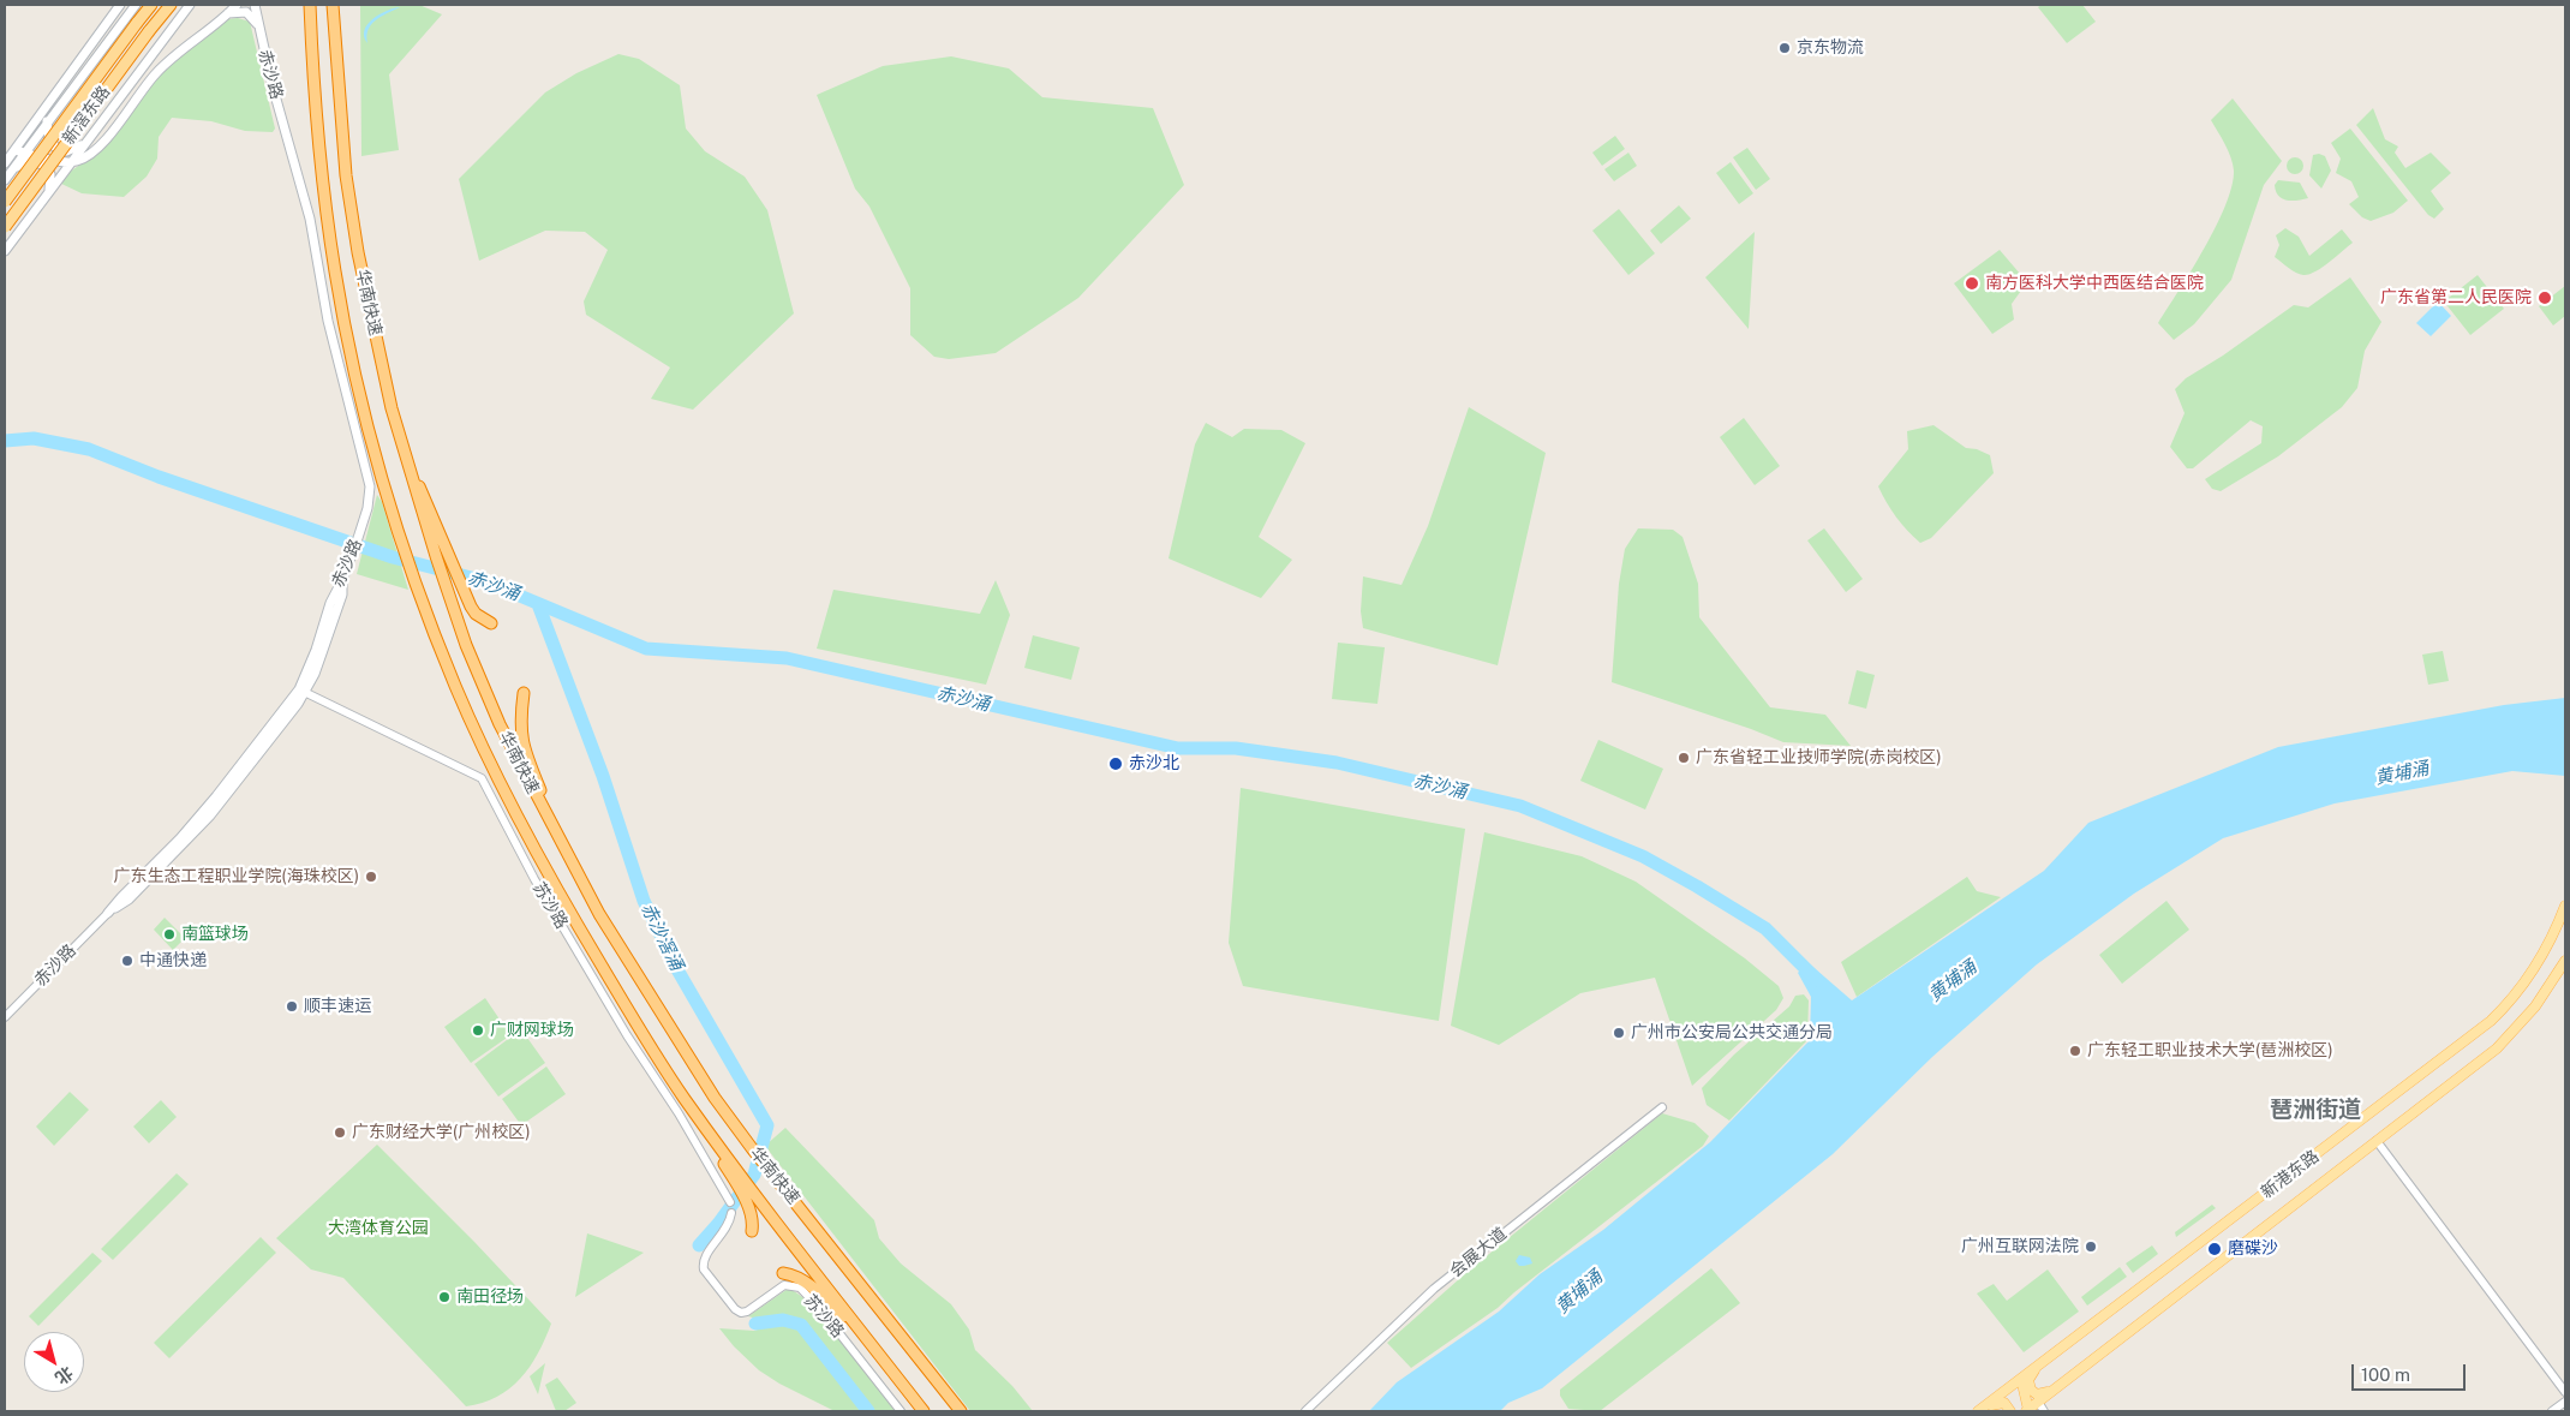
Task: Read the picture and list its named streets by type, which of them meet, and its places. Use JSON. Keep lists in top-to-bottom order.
{
  "streets": {
    "highway": ["新滘东路", "华南快速"],
    "main road": ["赤沙路", "新港东路"],
    "street": ["苏沙路", "会展大道"]
  },
  "crossings": [
    ["赤沙路", "苏沙路"]
  ],
  "districts": ["琶洲街道"],
  "water": ["赤沙涌", "黄埔涌", "赤沙滘涌"],
  "parks": ["大湾体育公园"],
  "places": [
    "京东物流",
    "南方医科大学中西医结合医院",
    "广东省第二人民医院",
    "广东省轻工业技师学院(赤岗校区)",
    "赤沙北",
    "广东生态工程职业学院(海珠校区)",
    "南篮球场",
    "中通快递",
    "顺丰速运",
    "广财网球场",
    "广州市公安局公共交通分局",
    "广东轻工职业技术大学(琶洲校区)",
    "广东财经大学(广州校区)",
    "广州互联网法院",
    "磨碟沙",
    "南田径场"
  ],
  "scale_bar": "100 m",
  "north": "bottom right"
}
